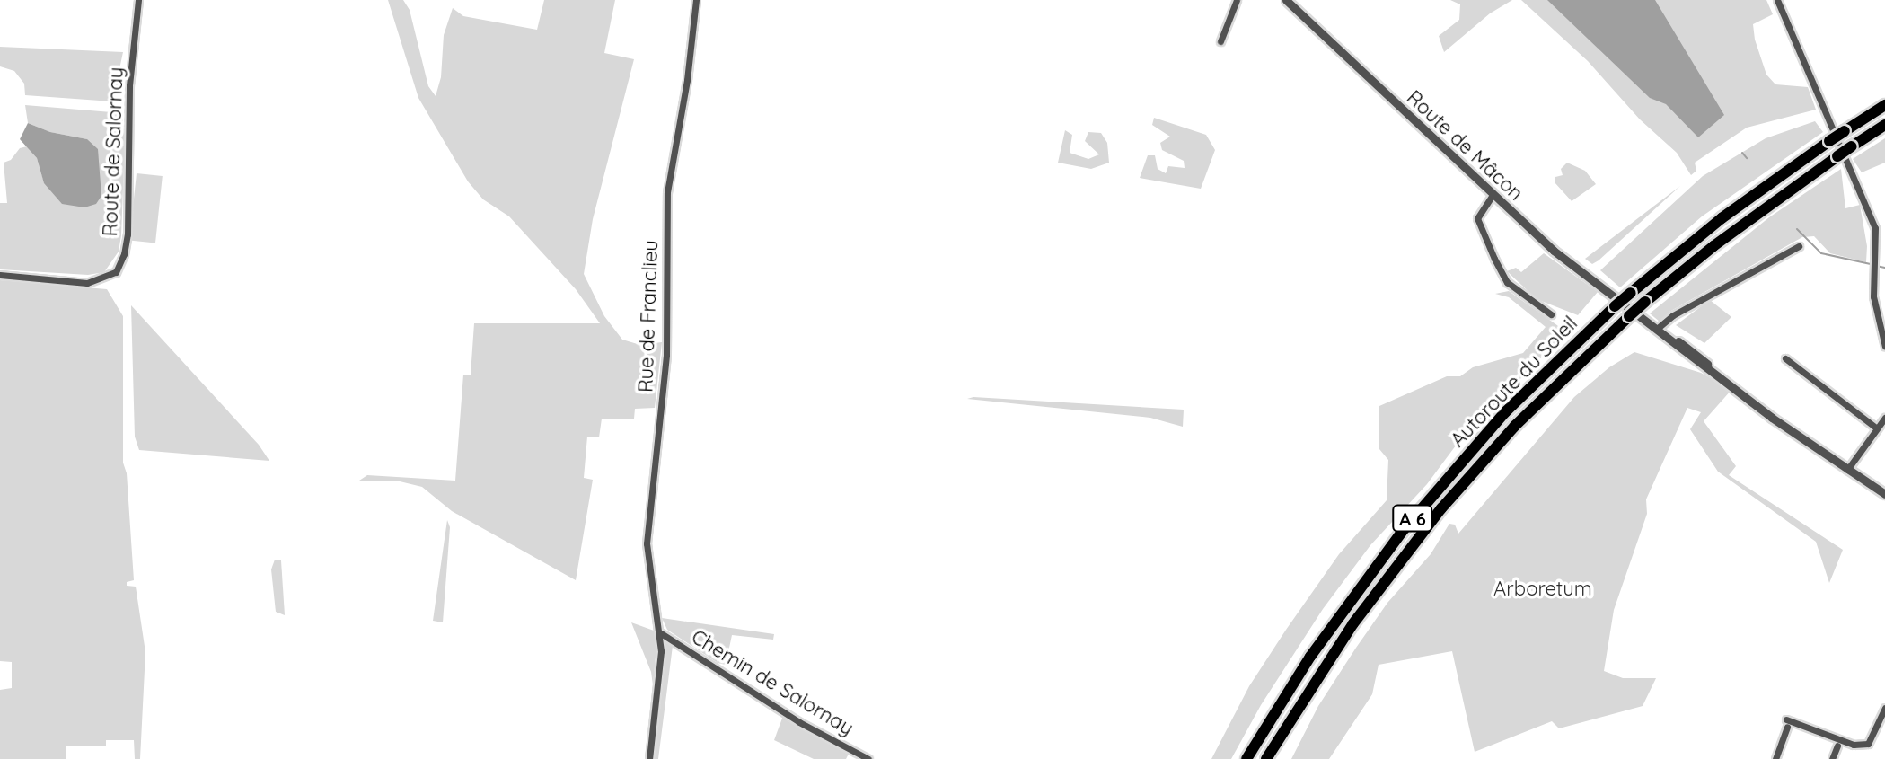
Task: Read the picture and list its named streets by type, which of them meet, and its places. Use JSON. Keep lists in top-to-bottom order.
{
  "streets": {
    "highway": ["Autoroute du Soleil", "A 6"],
    "street": [
      "Route de Mâcon",
      "Route de Salornay",
      "Rue de Franclieu",
      "Chemin de Salornay"
    ]
  },
  "crossings": [
    ["Route de Mâcon", "Autoroute du Soleil"],
    ["Rue de Franclieu", "Chemin de Salornay"]
  ],
  "parks": ["Arboretum"]
}
